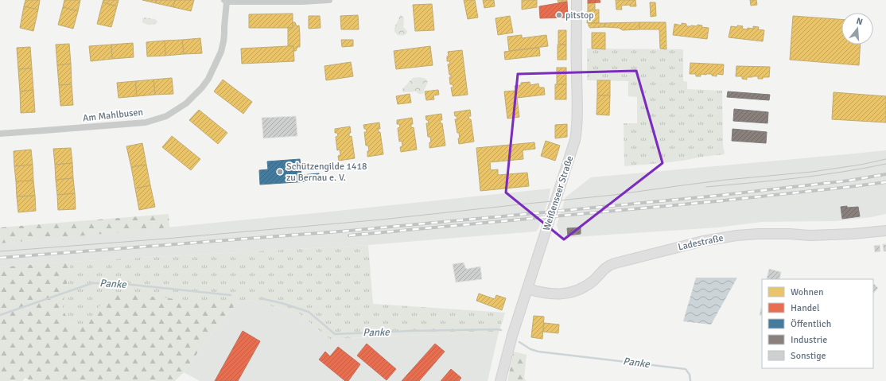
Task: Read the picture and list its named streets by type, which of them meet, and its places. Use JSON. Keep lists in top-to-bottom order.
{
  "streets": {
    "main road": ["Weißenseer Straße", "Ladestraße"],
    "street": ["Am Mahlbusen"]
  },
  "crossings": [
    ["Weißenseer Straße", "Ladestraße"]
  ],
  "water": ["Panke"],
  "places": ["pitstop", "Schützengilde 1418 zu Bernau e. V."],
  "legend": [
    "Wohnen",
    "Handel",
    "Öffentlich",
    "Industrie",
    "Sonstige"
  ],
  "north": "top"
}
